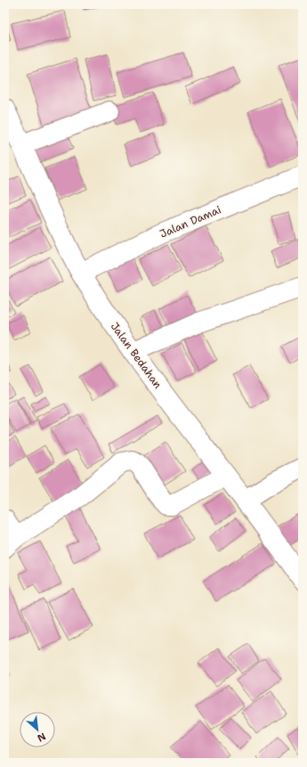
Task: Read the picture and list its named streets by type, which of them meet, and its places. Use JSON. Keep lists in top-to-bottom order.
{
  "streets": {
    "street": ["Jalan Damai", "Jalan Bedahan"]
  },
  "crossings": [
    ["Jalan Damai", "Jalan Bedahan"]
  ],
  "north": "bottom right"
}
